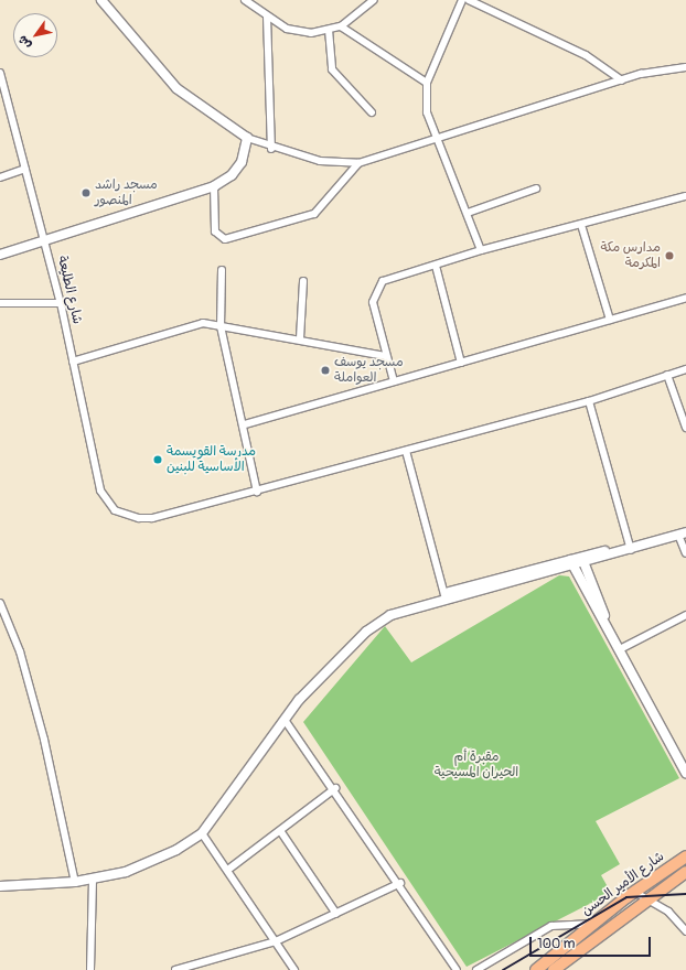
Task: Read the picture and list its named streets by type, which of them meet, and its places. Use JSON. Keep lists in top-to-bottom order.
{
  "streets": {
    "highway": ["شارع الأمير الحسن"],
    "street": ["شارع الطليعة"]
  },
  "parks": ["مقبرة أم الحيران المسيحية"],
  "places": [
    "مسجد راشد المنصور",
    "مدارس مكة المكرمة",
    "مسجد يوسف العواملة",
    "مدرسة القويسمة الأساسية للبنين"
  ],
  "scale_bar": "100 m",
  "north": "bottom left"
}
